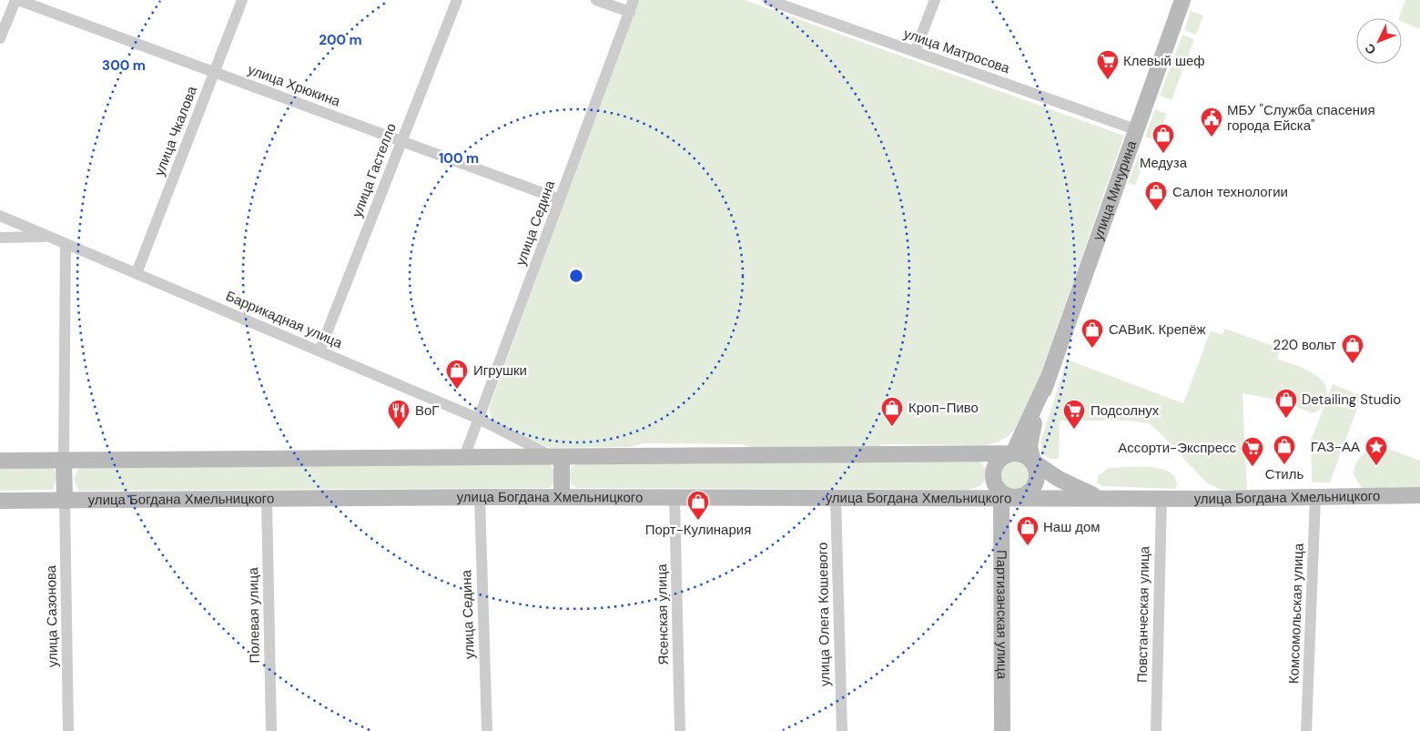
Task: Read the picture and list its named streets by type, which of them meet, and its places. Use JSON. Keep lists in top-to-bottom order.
{
  "streets": {
    "main road": ["улица Мичурина", "улица Богдана Хмельницкого", "Партизанская улица"],
    "street": [
      "улица Матросова",
      "улица Хрюкина",
      "улица Чкалова",
      "улица Гастелло",
      "улица Седина",
      "Баррикадная улица",
      "Комсомольская улица",
      "Ясенская улица",
      "улица Олега Кошевого",
      "Повстанческая улица",
      "Полевая улица",
      "улица Сазонова"
    ]
  },
  "crossings": [
    ["улица Матросова", "улица Мичурина"],
    ["улица Хрюкина", "улица Чкалова"],
    ["улица Хрюкина", "улица Гастелло"],
    ["улица Хрюкина", "улица Седина"],
    ["улица Чкалова", "Баррикадная улица"],
    ["улица Гастелло", "Баррикадная улица"],
    ["улица Мичурина", "улица Богдана Хмельницкого"],
    ["улица Мичурина", "Партизанская улица"],
    ["улица Седина", "Баррикадная улица"],
    ["улица Седина", "улица Богдана Хмельницкого"],
    ["улица Богдана Хмельницкого", "Комсомольская улица"],
    ["улица Богдана Хмельницкого", "Ясенская улица"],
    ["улица Богдана Хмельницкого", "улица Олега Кошевого"],
    ["улица Богдана Хмельницкого", "Партизанская улица"],
    ["улица Богдана Хмельницкого", "Повстанческая улица"],
    ["улица Богдана Хмельницкого", "Полевая улица"],
    ["улица Богдана Хмельницкого", "улица Сазонова"]
  ],
  "places": {
    "supermarket": ["Клевый шеф", "Подсолнух", "Ассорти-Экспресс"],
    "public building": ["МБУ \"Служба спасения города Ейска\""],
    "shop": [
      "Медуза",
      "Салон технологии",
      "САВиК. Крепёж",
      "220 вольт",
      "Игрушки",
      "Detailing Studio",
      "Кроп-Пиво",
      "Стиль",
      "Порт-Кулинария",
      "Наш дом"
    ],
    "restaurant": ["ВоГ"],
    "place": ["ГАЗ-АА"]
  },
  "north": "bottom left",
  "rings": ["200 m", "300 m", "100 m"]
}
